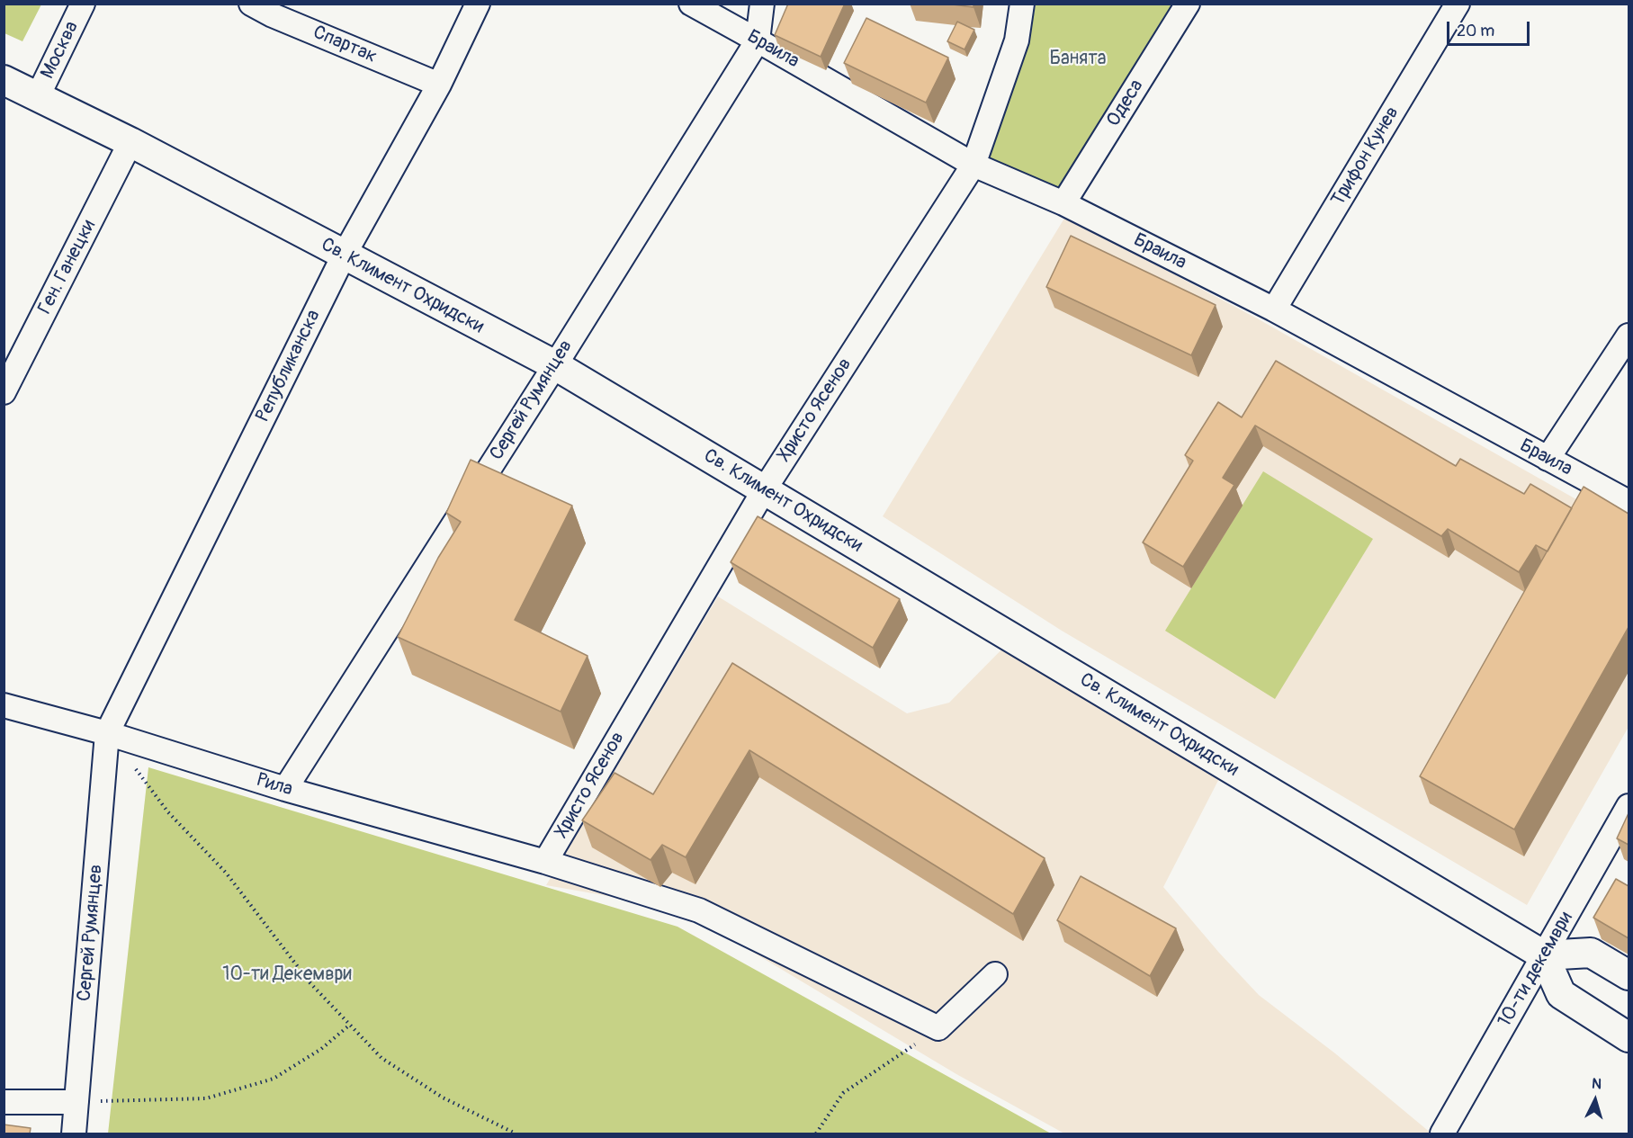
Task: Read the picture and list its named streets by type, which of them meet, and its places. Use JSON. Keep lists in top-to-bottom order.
{
  "streets": {
    "street": [
      "Спартак",
      "Браила",
      "Москва",
      "Одеса",
      "Трифон Кунев",
      "Ген. Ганецки",
      "Св. Климент Охридски",
      "Републиканска",
      "Сергей Румянцев",
      "Христо Ясенов",
      "Рила",
      "10-ти декември"
    ]
  },
  "crossings": [
    ["Спартак", "Републиканска"],
    ["Браила", "Одеса"],
    ["Браила", "Трифон Кунев"],
    ["Браила", "Сергей Румянцев"],
    ["Браила", "Христо Ясенов"],
    ["Москва", "Св. Климент Охридски"],
    ["Ген. Ганецки", "Св. Климент Охридски"],
    ["Св. Климент Охридски", "Републиканска"],
    ["Св. Климент Охридски", "Сергей Румянцев"],
    ["Св. Климент Охридски", "Христо Ясенов"],
    ["Св. Климент Охридски", "10-ти декември"],
    ["Републиканска", "Сергей Румянцев"],
    ["Републиканска", "Рила"],
    ["Сергей Румянцев", "Рила"],
    ["Христо Ясенов", "Рила"]
  ],
  "parks": ["Банята", "10-ти Декември"],
  "scale_bar": "20 m",
  "north": "top"
}
